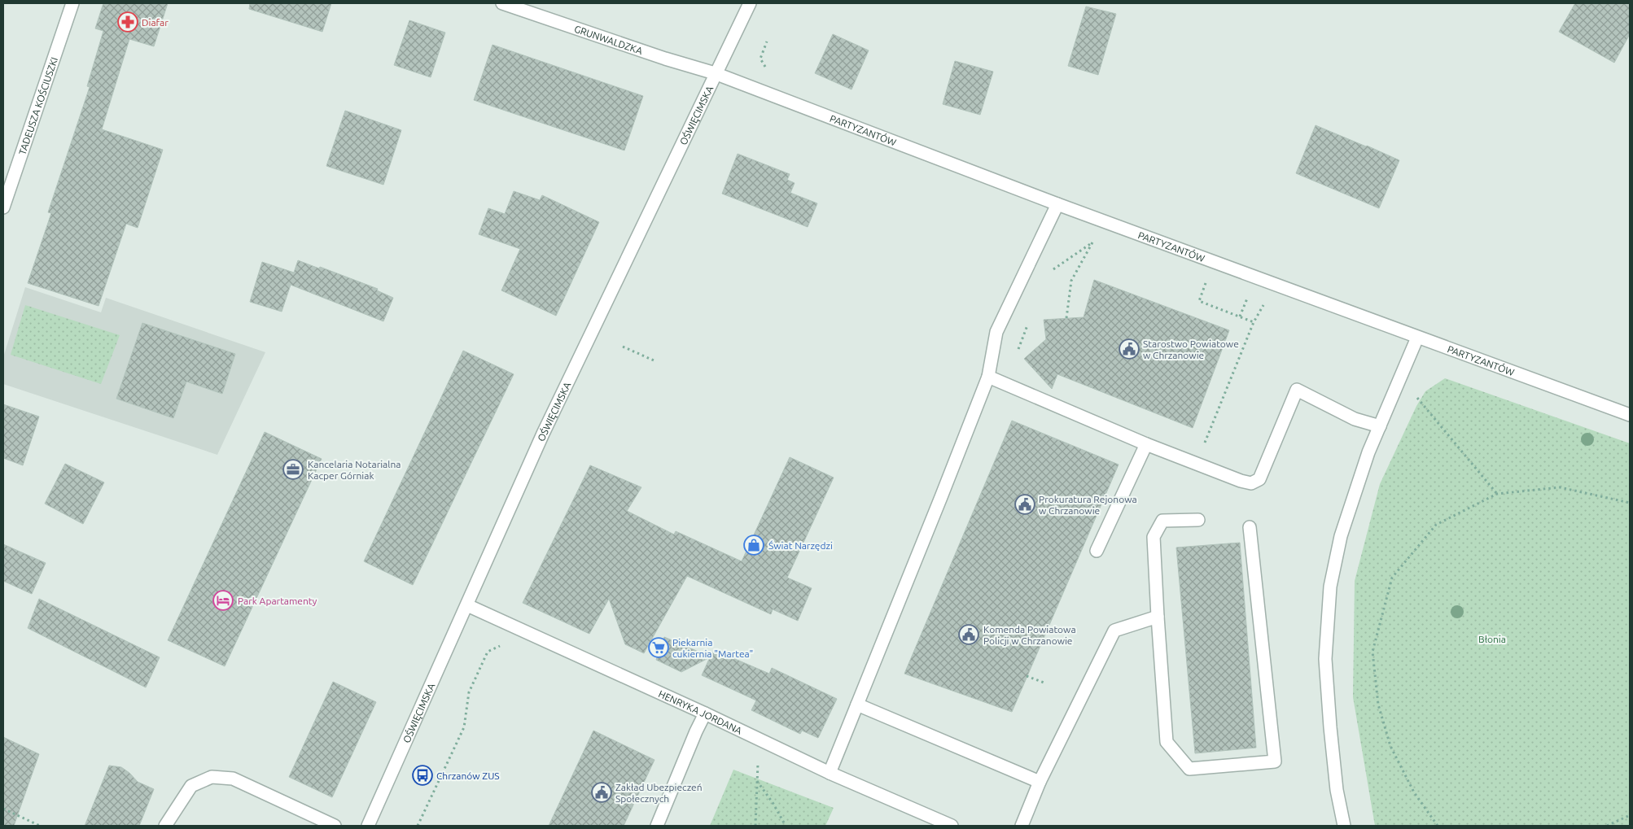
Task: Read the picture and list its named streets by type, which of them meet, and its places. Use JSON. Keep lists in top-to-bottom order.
{
  "streets": {
    "street": [
      "GRUNWALDZKA",
      "TADEUSZA KOŚCIUSZKI",
      "OŚWIĘCIMSKA",
      "PARTYZANTÓW",
      "HENRYKA JORDANA"
    ]
  },
  "crossings": [
    ["GRUNWALDZKA", "OŚWIĘCIMSKA"],
    ["GRUNWALDZKA", "PARTYZANTÓW"],
    ["OŚWIĘCIMSKA", "PARTYZANTÓW"],
    ["OŚWIĘCIMSKA", "HENRYKA JORDANA"]
  ],
  "parks": ["Błonia"],
  "places": {
    "pharmacy": ["Diafar"],
    "public building": [
      "Starostwo Powiatowe w Chrzanowie",
      "Prokuratura Rejonowa w Chrzanowie",
      "Komenda Powiatowa Policji w Chrzanowie",
      "Zakład Ubezpieczeń Społecznych"
    ],
    "office": ["Kancelaria Notarialna Kacper Górniak"],
    "shop": ["Świat Narzędzi"],
    "hotel": ["Park Apartamenty"],
    "supermarket": ["Piekarnia cukiernia \"Martea\""],
    "bus stop": ["Chrzanów ZUS"]
  }
}
